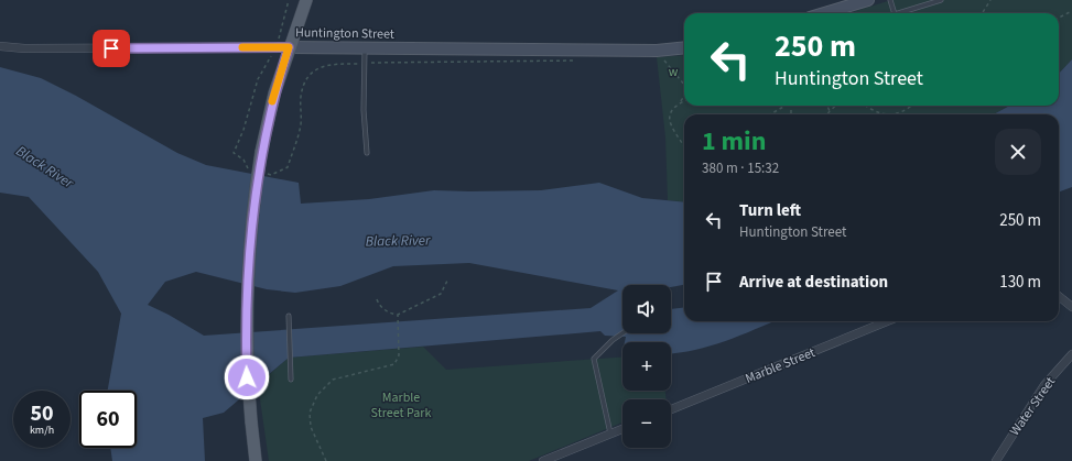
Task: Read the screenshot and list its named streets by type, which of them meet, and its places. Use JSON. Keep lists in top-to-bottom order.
{
  "streets": {
    "street": ["Huntington Street", "Marble Street", "Water Street"]
  },
  "water": ["Black River"],
  "parks": ["w", "Marble Street Park"],
  "page": {
    "turn": ["250 m", "Huntington Street"],
    "heading": ["1 min", "380 m · 15:32"],
    "list": [
      {
        "name": "Turn left",
        "note": "Huntington Street",
        "value": "250 m"
      },
      {
        "name": "Arrive at destination",
        "value": "130 m"
      }
    ],
    "map_buttons": ["+", "−"],
    "speed": "50 km/h",
    "limit": "60"
  }
}
